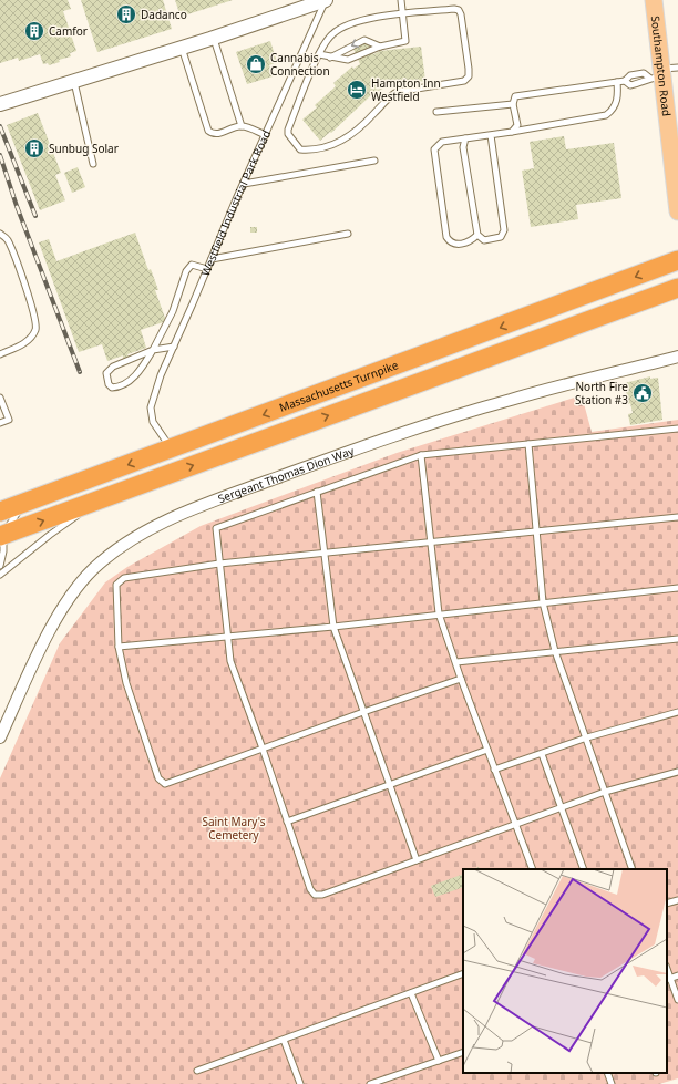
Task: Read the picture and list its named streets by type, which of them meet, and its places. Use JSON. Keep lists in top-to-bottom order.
{
  "streets": {
    "highway": ["Massachusetts Turnpike"],
    "main road": ["Southampton Road"],
    "street": ["Sergeant Thomas Dion Way"],
    "lane": ["Westfield Industrial Park Road"]
  },
  "crossings": [
    ["Westfield Industrial Park Road", "Massachusetts Turnpike"]
  ],
  "parks": ["Saint Mary's Cemetery"],
  "places": {
    "building": ["Dadanco", "Camfor", "Sunbug Solar"],
    "shop": ["Cannabis Connection"],
    "hotel": ["Hampton Inn Westfield"],
    "public building": ["North Fire Station #3"]
  }
}
